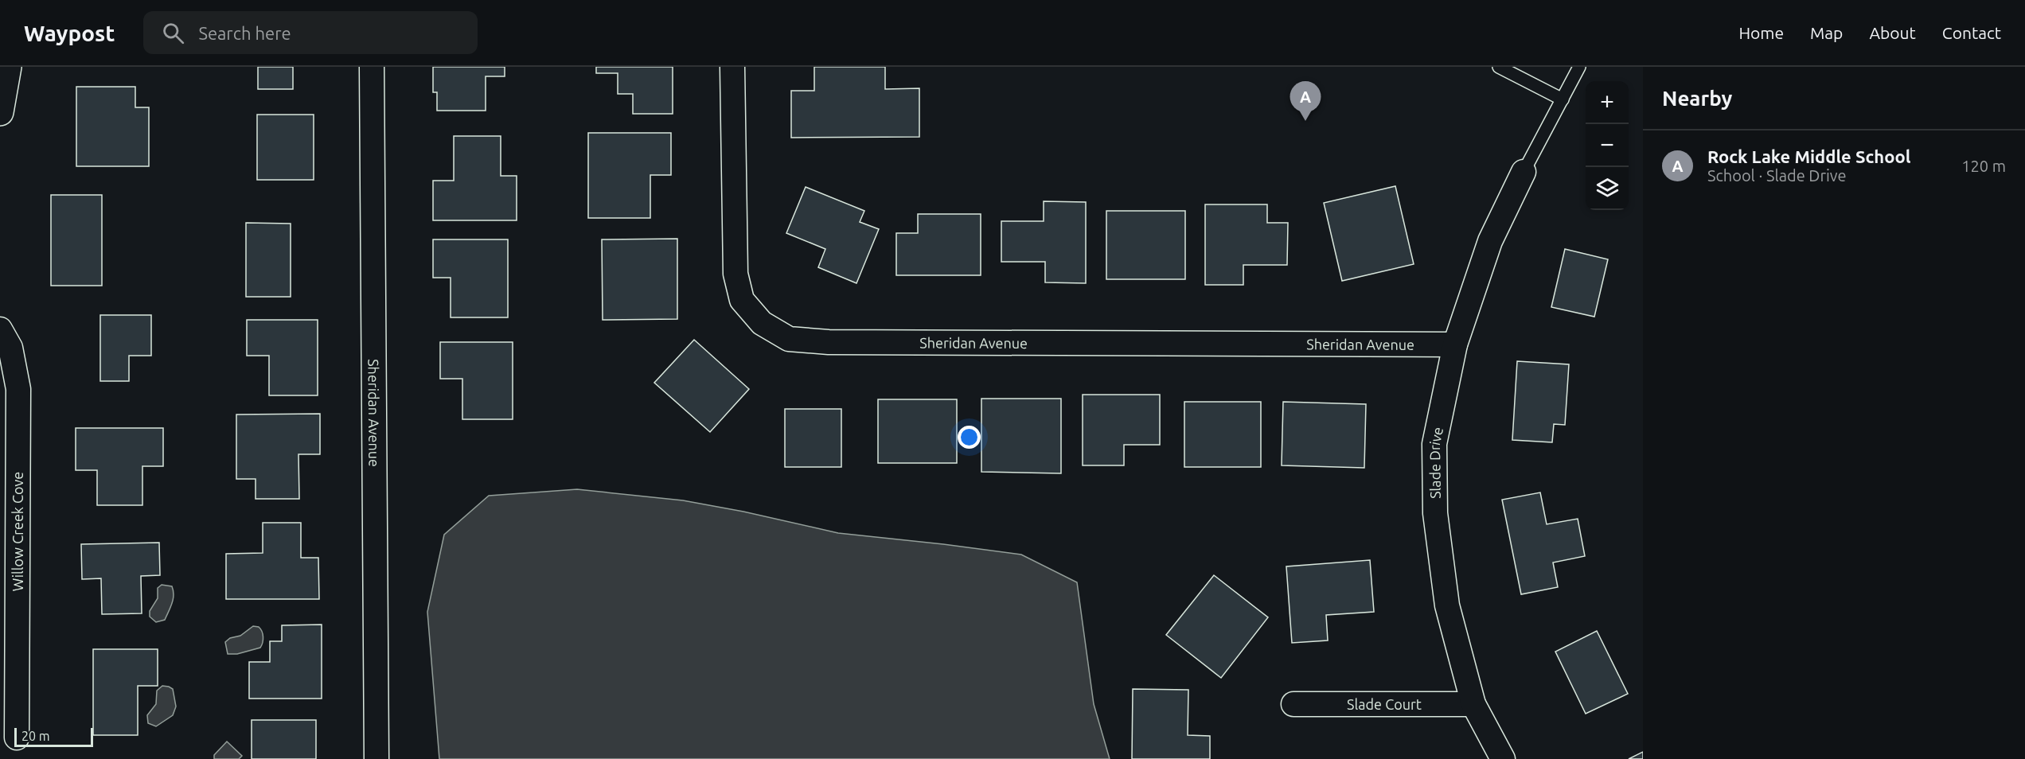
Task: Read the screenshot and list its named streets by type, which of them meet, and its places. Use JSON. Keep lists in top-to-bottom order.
{
  "streets": {
    "street": [
      "Sheridan Avenue",
      "Slade Drive",
      "Willow Creek Cove",
      "Slade Court"
    ]
  },
  "crossings": [
    ["Sheridan Avenue", "Slade Drive"],
    ["Slade Drive", "Slade Court"]
  ],
  "scale_bar": "20 m",
  "page": {
    "header": "Waypost",
    "search": "Search here",
    "nav": [
      "Home",
      "Map",
      "About",
      "Contact"
    ],
    "heading": "Nearby",
    "map_buttons": ["+", "−"],
    "pins": "A",
    "list": [
      {
        "mark": "A",
        "name": "Rock Lake Middle School",
        "note": "School · Slade Drive",
        "value": "120 m"
      }
    ],
    "scale": "20 m"
  }
}
